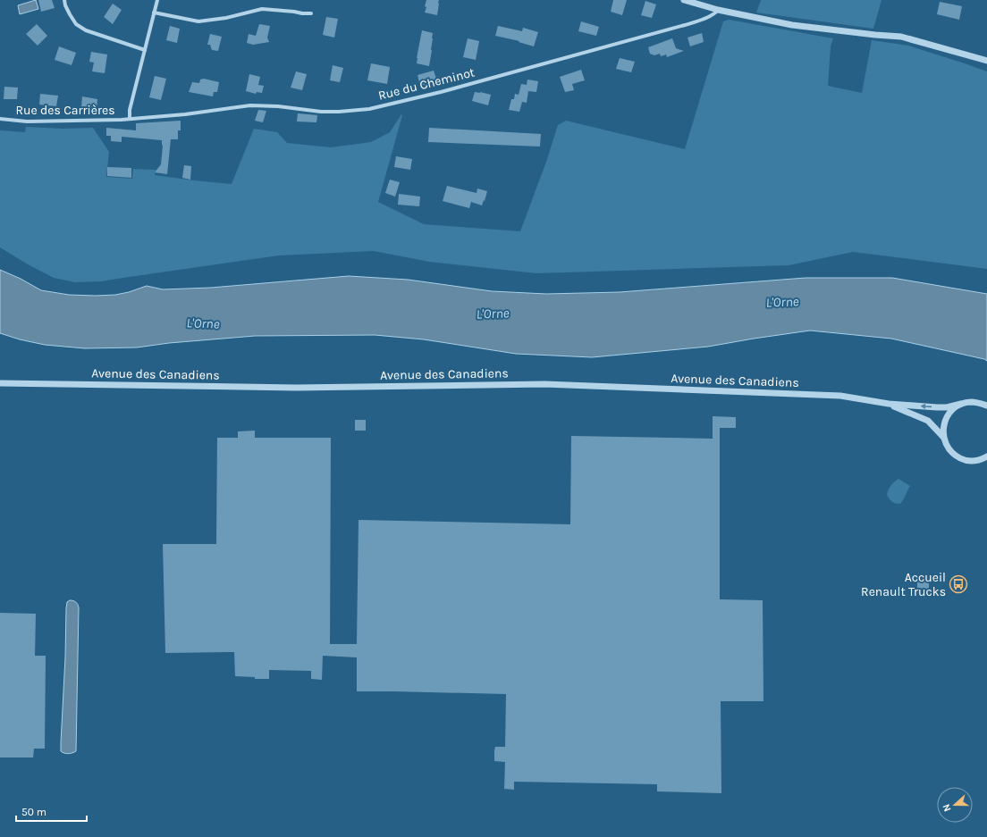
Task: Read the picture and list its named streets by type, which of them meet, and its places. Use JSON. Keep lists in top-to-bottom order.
{
  "streets": {
    "street": ["Rue du Cheminot", "Rue des Carrières", "Avenue des Canadiens"]
  },
  "crossings": [
    ["Rue du Cheminot", "Rue des Carrières"]
  ],
  "water": ["L'Orne"],
  "places": {
    "bus stop": ["Accueil Renault Trucks"]
  },
  "scale_bar": "50 m",
  "north": "left"
}
